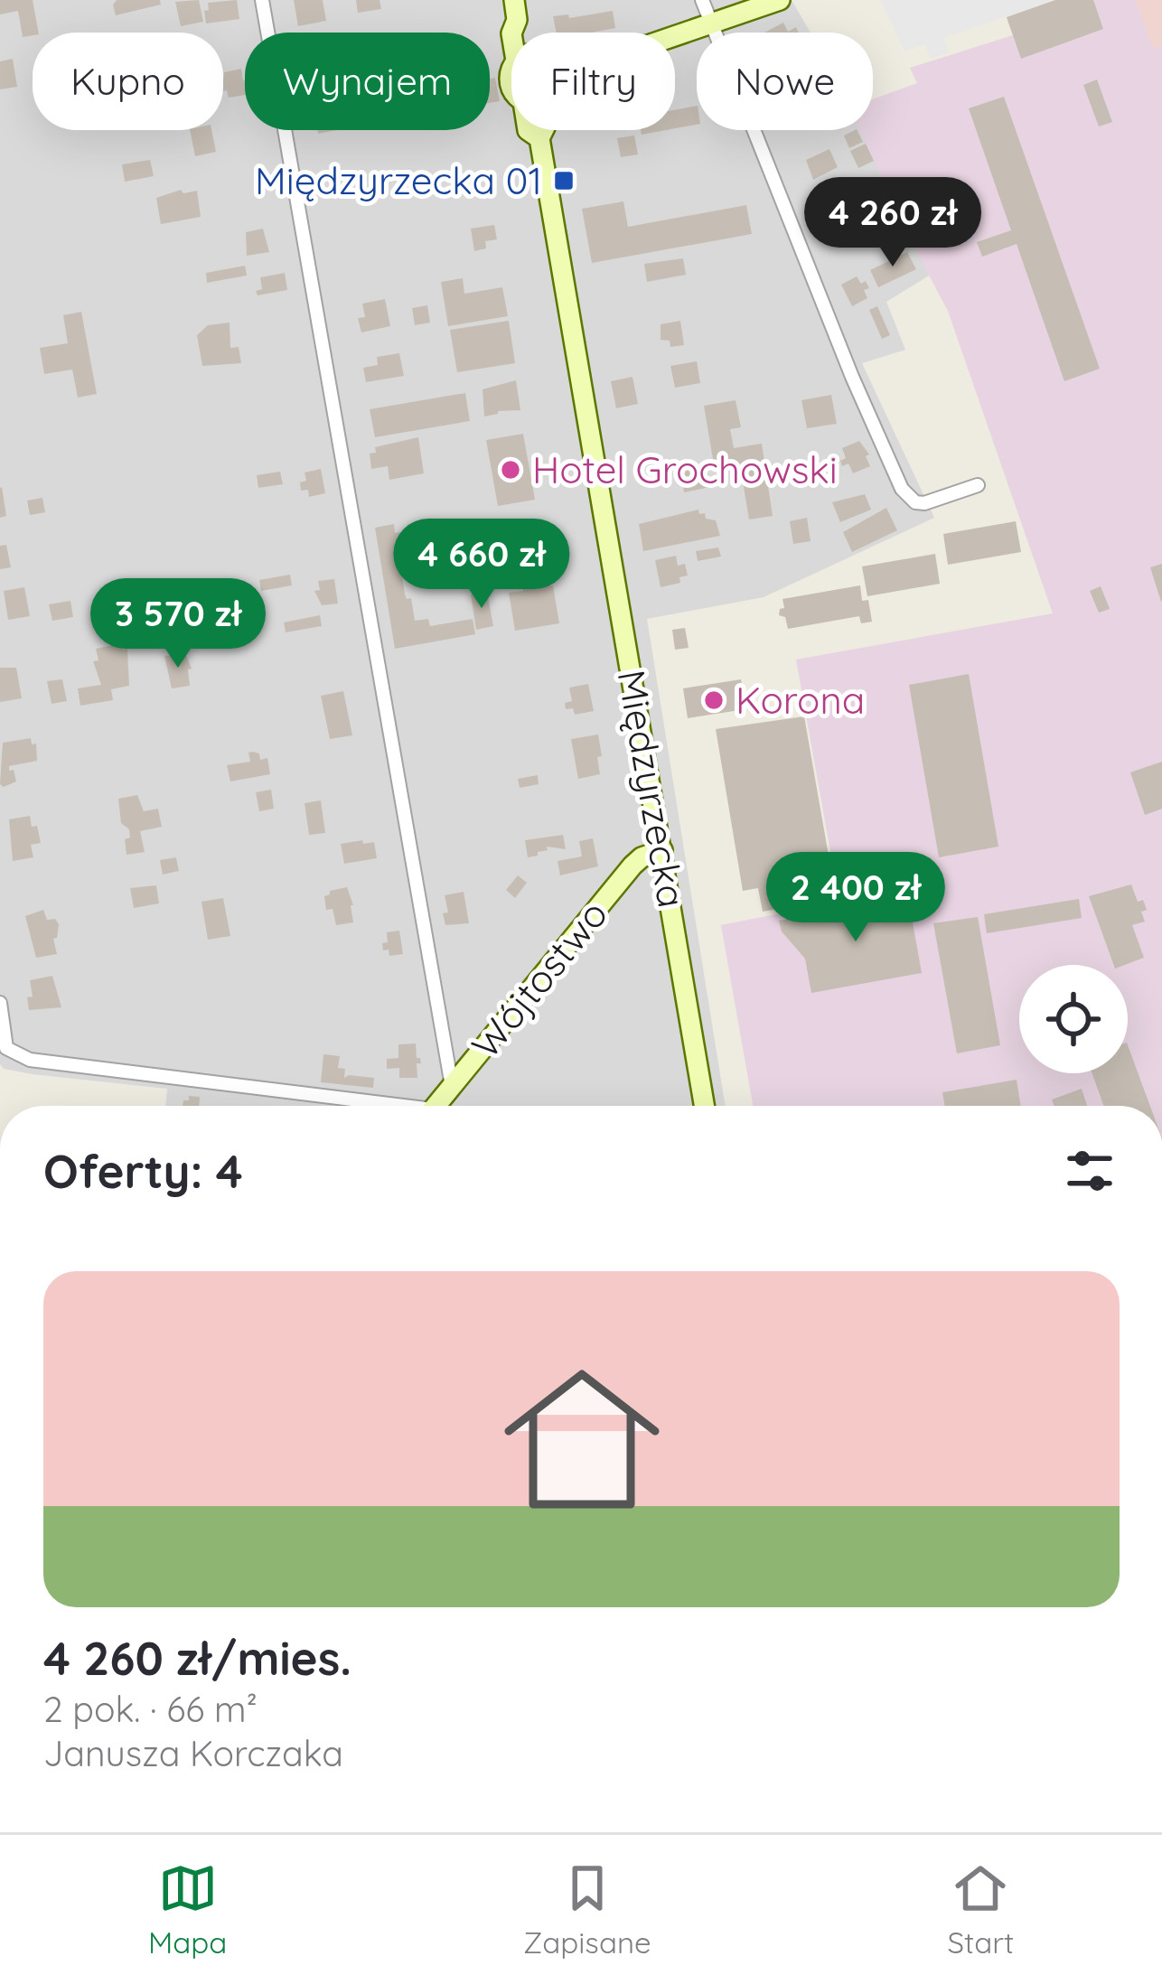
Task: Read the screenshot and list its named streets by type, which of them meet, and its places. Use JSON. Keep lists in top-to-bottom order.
{
  "streets": {
    "main road": ["Międzyrzecka", "Wójtostwo"]
  },
  "crossings": [
    ["Międzyrzecka", "Wójtostwo"]
  ],
  "places": {
    "transit": ["Międzyrzecka 01"],
    "other": ["Hotel Grochowski", "Korona"]
  },
  "page": {
    "chip": [
      "Kupno",
      "Wynajem",
      "Filtry",
      "Nowe"
    ],
    "price": [
      "4 260 zł",
      "4 660 zł",
      "3 570 zł",
      "2 400 zł"
    ],
    "heading": "Oferty: 4",
    "list": [
      {
        "name": "4 260 zł/mies.",
        "note": "2 pok. · 66 m² · Janusza Korczaka"
      }
    ],
    "tabs": ["Mapa", "Zapisane", "Start"]
  }
}
